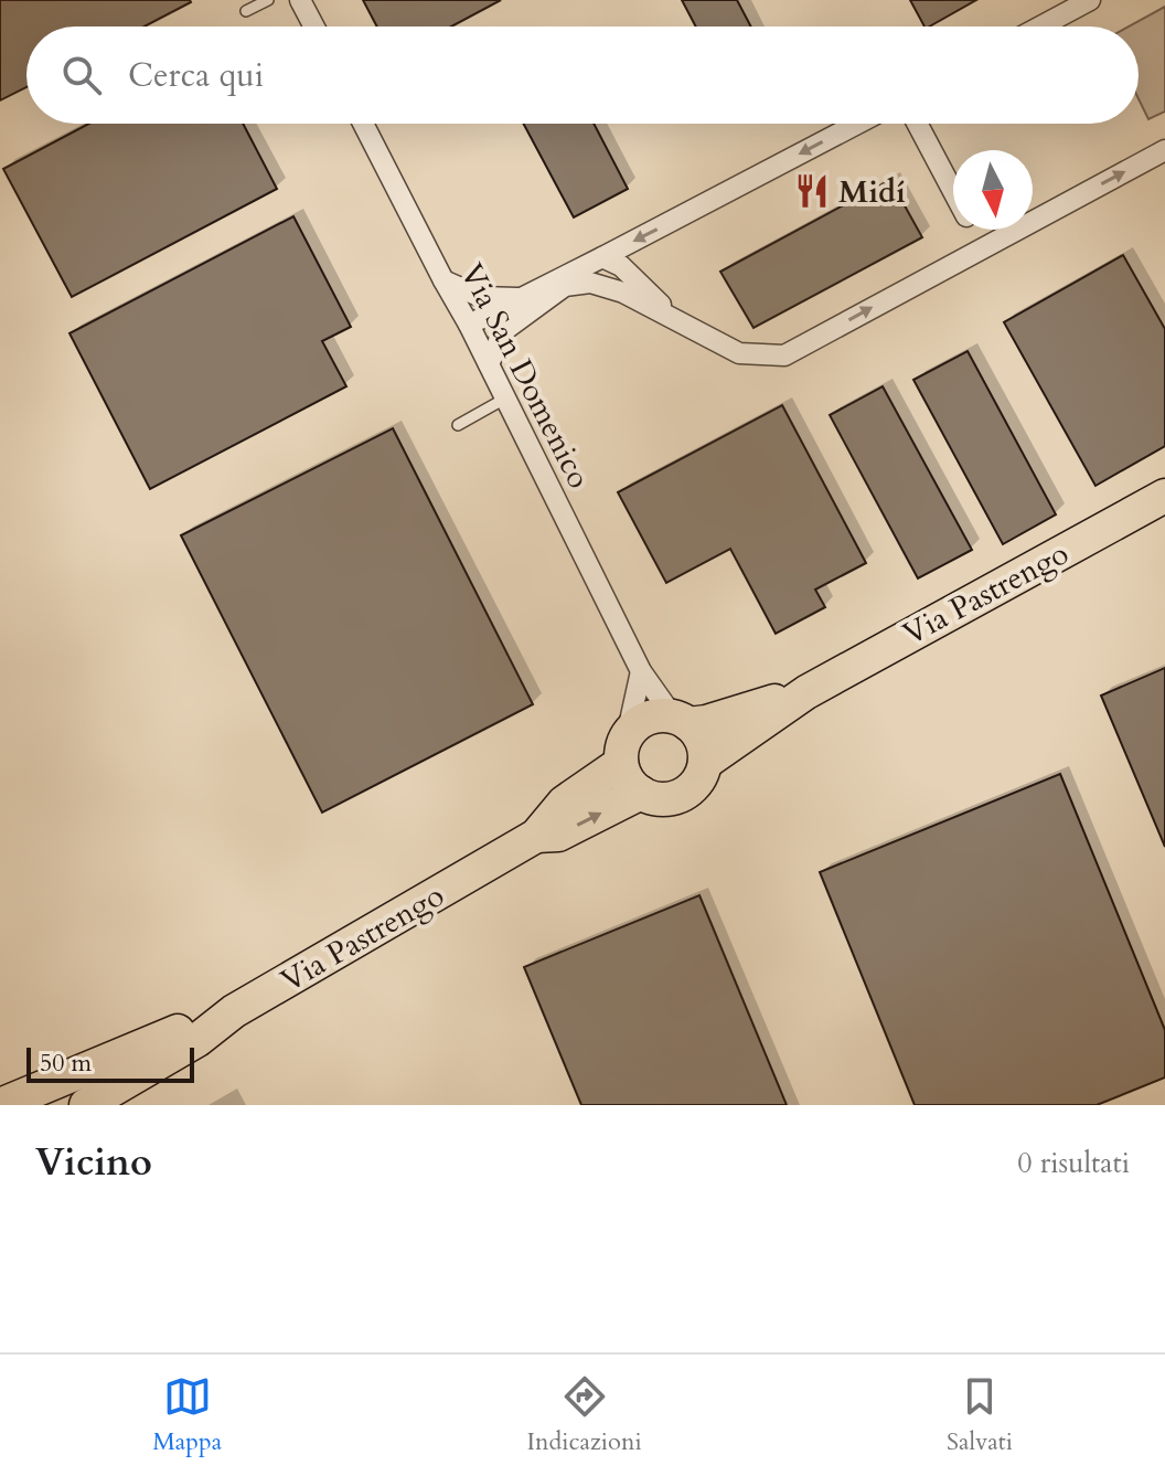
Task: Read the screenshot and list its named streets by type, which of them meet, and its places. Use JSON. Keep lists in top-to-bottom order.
{
  "streets": {
    "main road": ["Via Pastrengo"],
    "street": ["Via San Domenico"]
  },
  "crossings": [
    ["Via San Domenico", "Via Pastrengo"]
  ],
  "places": {
    "restaurant": ["Midí"]
  },
  "scale_bar": "50 m",
  "north": "bottom",
  "page": {
    "search": "Cerca qui",
    "scale": "50 m",
    "heading": ["Vicino", "0 risultati"],
    "nav": ["Mappa", "Indicazioni", "Salvati"]
  }
}
